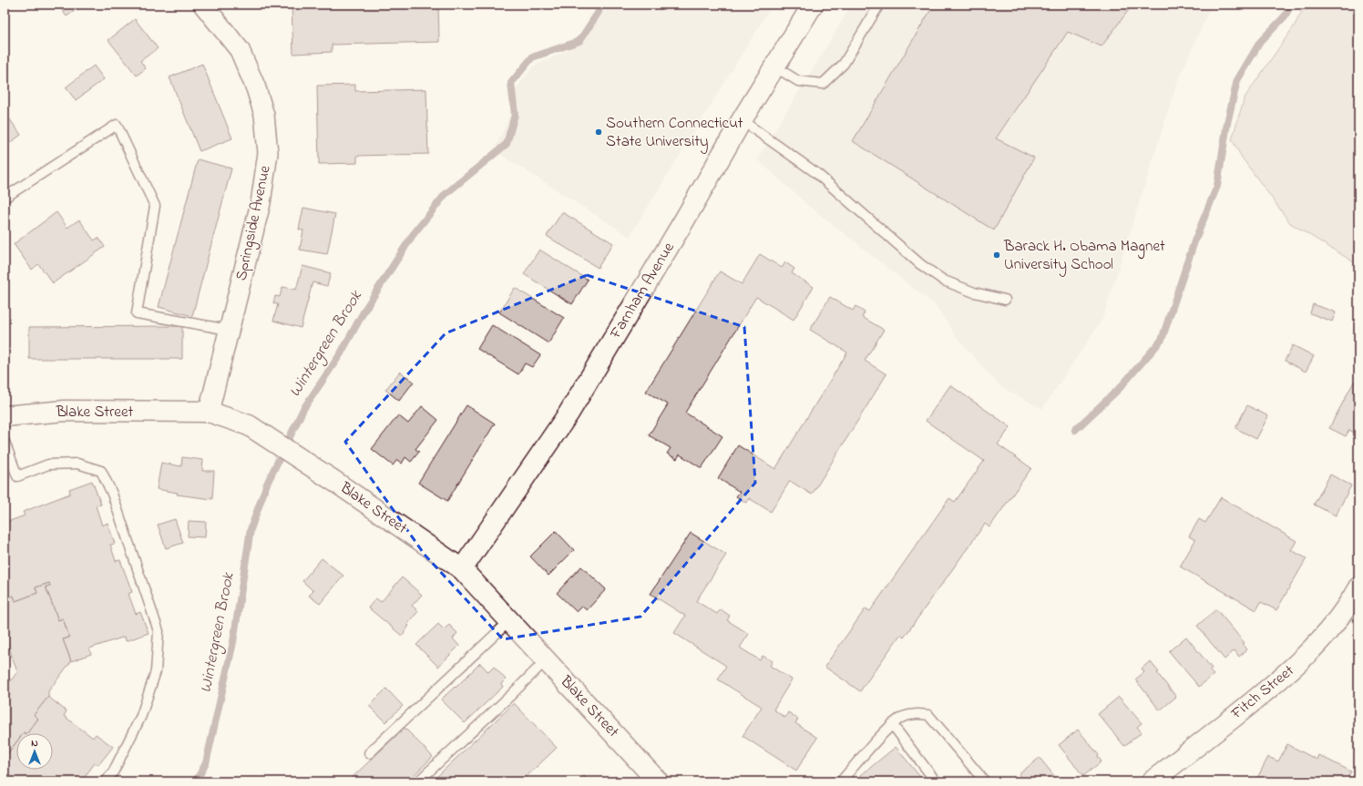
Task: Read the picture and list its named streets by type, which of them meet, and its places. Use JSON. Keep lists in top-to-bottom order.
{
  "streets": {
    "street": [
      "Springside Avenue",
      "Farnham Avenue",
      "Blake Street",
      "Fitch Street"
    ]
  },
  "crossings": [
    ["Springside Avenue", "Blake Street"],
    ["Farnham Avenue", "Blake Street"]
  ],
  "water": ["Wintergreen Brook"],
  "places": ["Southern Connecticut State University", "Barack H. Obama Magnet University School"],
  "north": "top"
}
